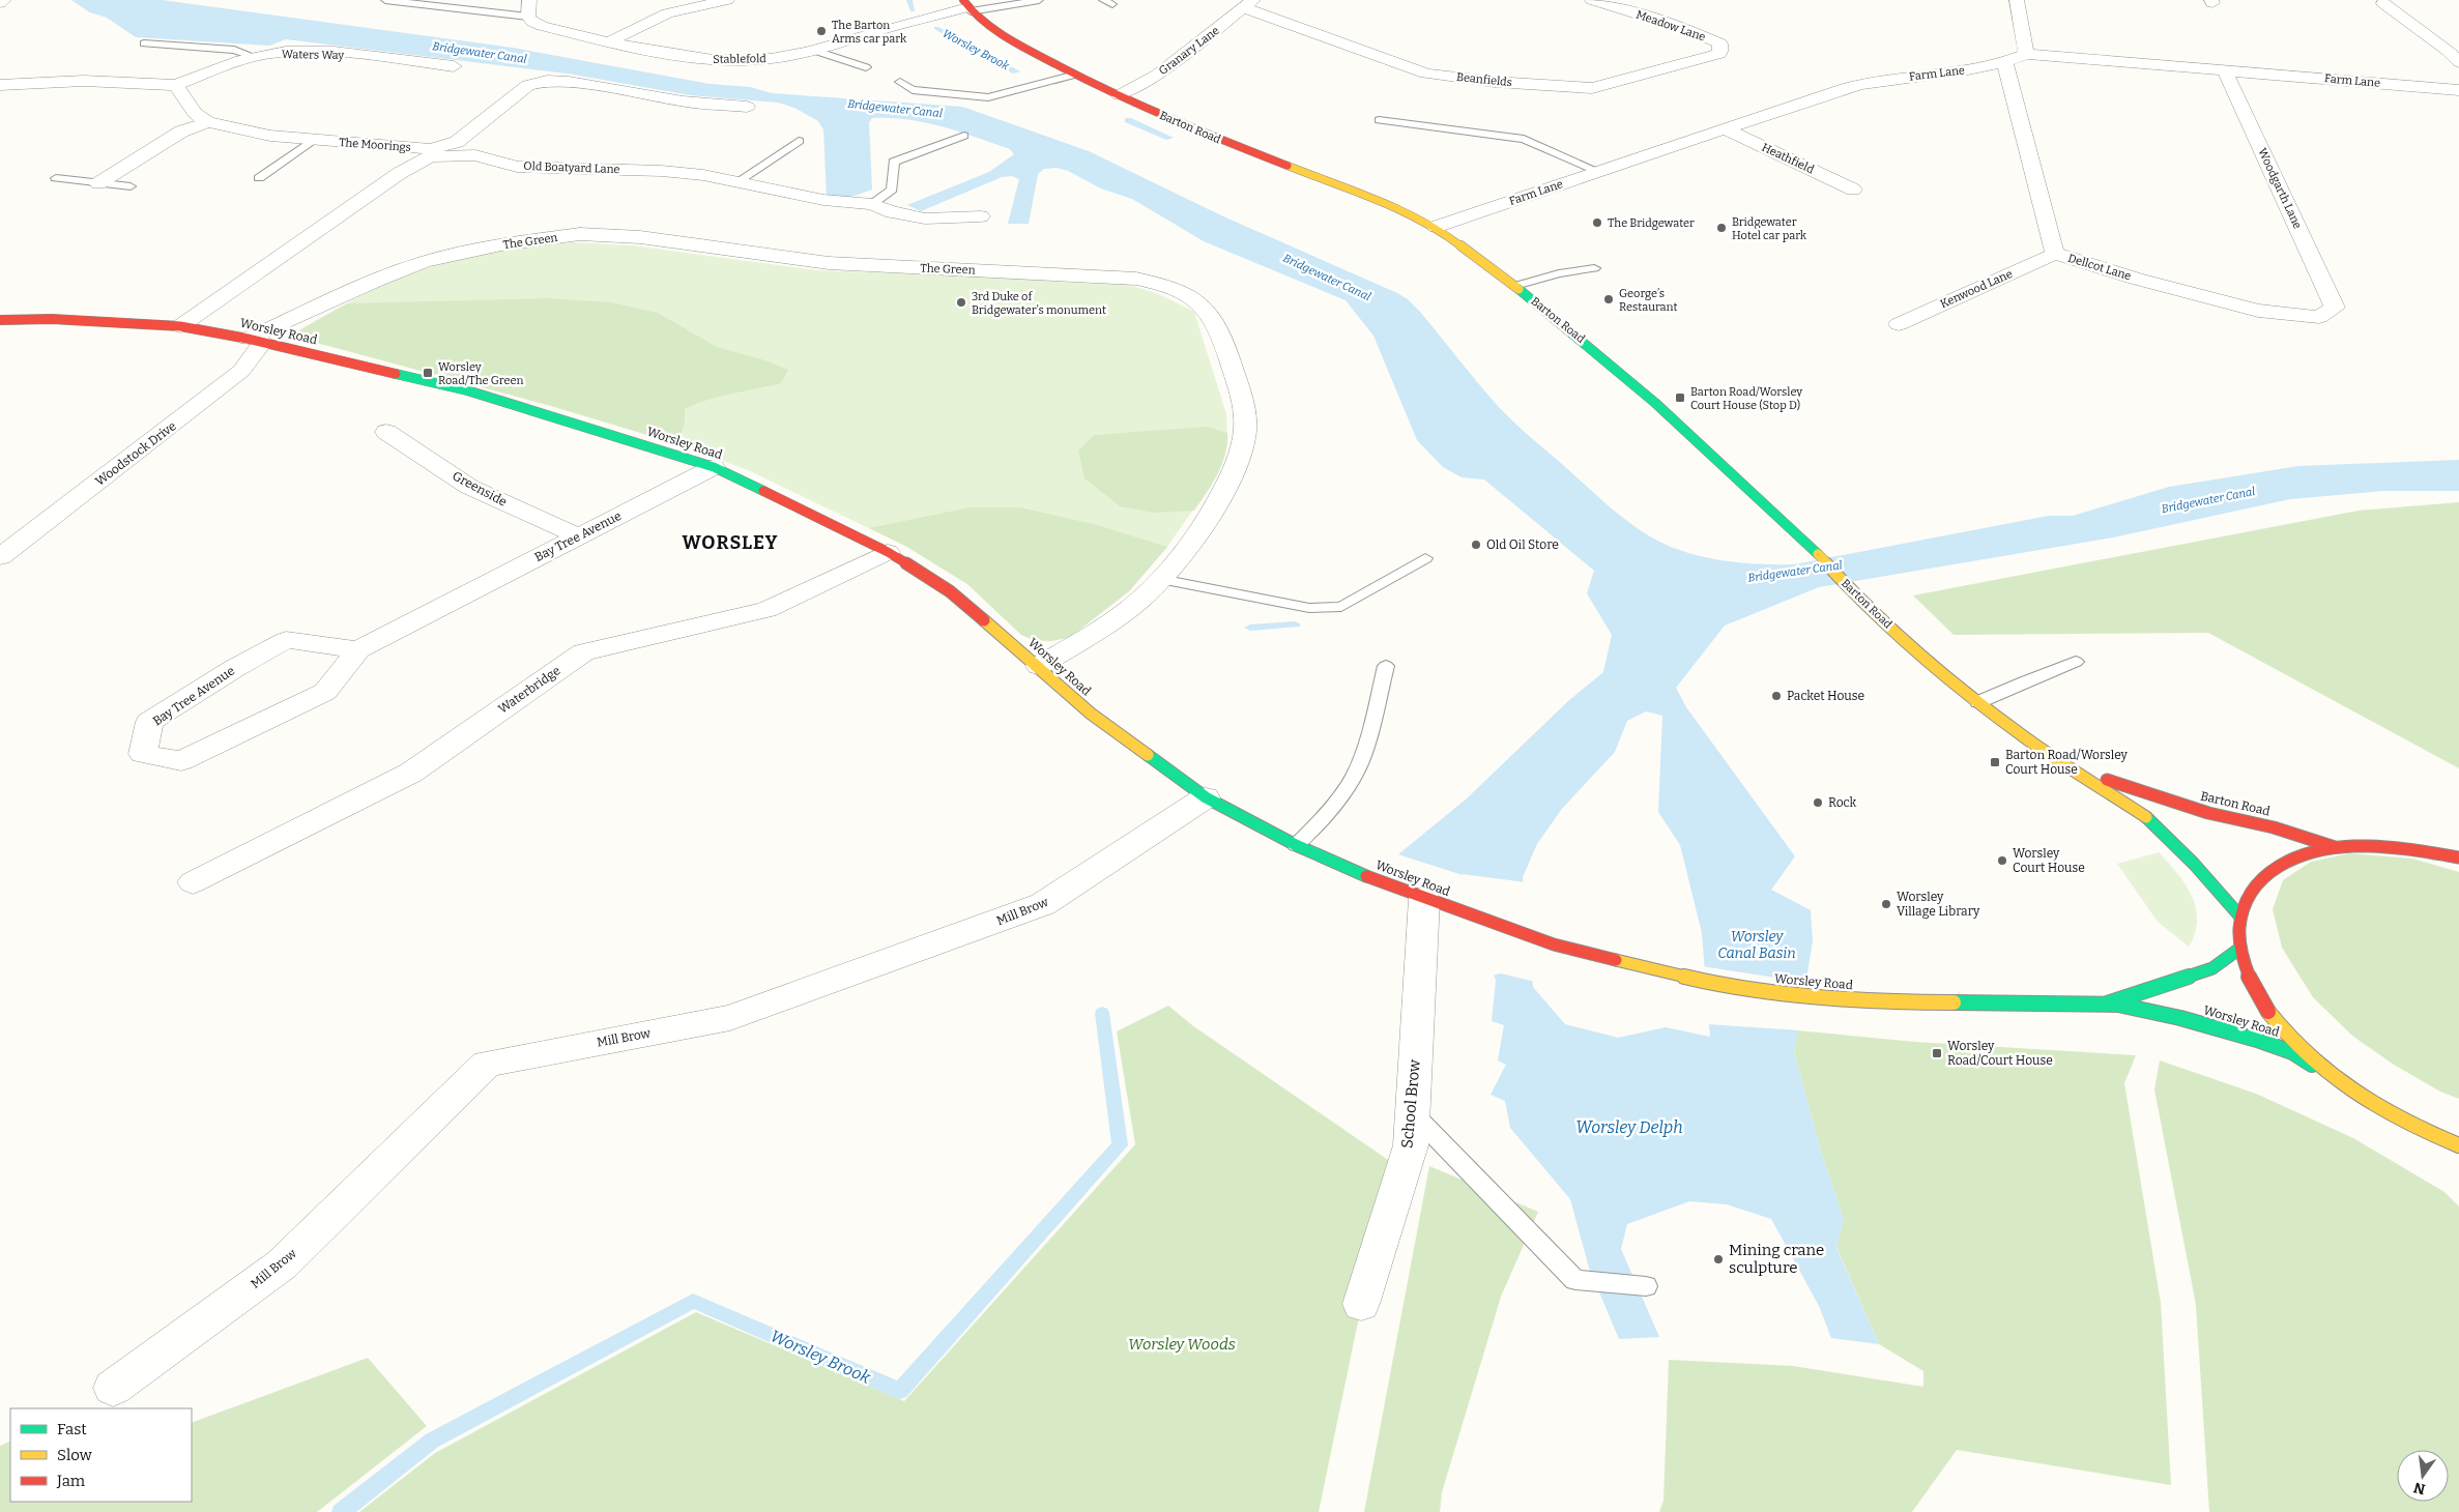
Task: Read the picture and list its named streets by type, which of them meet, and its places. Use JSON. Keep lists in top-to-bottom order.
{
  "streets": {
    "main road": ["Barton Road", "Worsley Road"],
    "street": [
      "Meadow Lane",
      "Granary Lane",
      "Waters Way",
      "Stablefold",
      "Farm Lane",
      "Beanfields",
      "The Moorings",
      "Heathfield",
      "Old Boatyard Lane",
      "Woodgarth Lane",
      "The Green",
      "Dellcot Lane",
      "Kenwood Lane",
      "Woodstock Drive",
      "Greenside",
      "Bay Tree Avenue",
      "Waterbridge",
      "Mill Brow",
      "School Brow"
    ]
  },
  "crossings": [
    ["Meadow Lane", "Beanfields"],
    ["Granary Lane", "Beanfields"],
    ["Granary Lane", "Barton Road"],
    ["Stablefold", "Barton Road"],
    ["Farm Lane", "Barton Road"],
    ["Farm Lane", "Heathfield"],
    ["Farm Lane", "Woodgarth Lane"],
    ["Farm Lane", "Dellcot Lane"],
    ["Old Boatyard Lane", "Worsley Road"],
    ["Woodgarth Lane", "Dellcot Lane"],
    ["The Green", "Worsley Road"],
    ["The Green", "Woodstock Drive"],
    ["Dellcot Lane", "Kenwood Lane"],
    ["Worsley Road", "Woodstock Drive"],
    ["Worsley Road", "Bay Tree Avenue"],
    ["Worsley Road", "Waterbridge"],
    ["Worsley Road", "Mill Brow"],
    ["Worsley Road", "School Brow"],
    ["Greenside", "Bay Tree Avenue"]
  ],
  "districts": ["WORSLEY"],
  "water": [
    "Worsley Brook",
    "Bridgewater Canal",
    "Worsley Canal Basin",
    "Worsley Delph"
  ],
  "parks": ["Worsley Woods"],
  "places": {
    "other": [
      "The Barton Arms car park",
      "The Bridgewater",
      "Bridgewater Hotel car park",
      "George’s Restaurant",
      "3rd Duke of Bridgewater's monument",
      "Old Oil Store",
      "Packet House",
      "Rock",
      "Worsley Court House",
      "Worsley Village Library",
      "Mining crane sculpture"
    ],
    "transit": [
      "Worsley Road/The Green",
      "Barton Road/Worsley Court House (Stop D)",
      "Barton Road/Worsley Court House",
      "Worsley Road/Court House"
    ]
  },
  "legend": ["Fast", "Slow", "Jam"],
  "north": "bottom"
}
